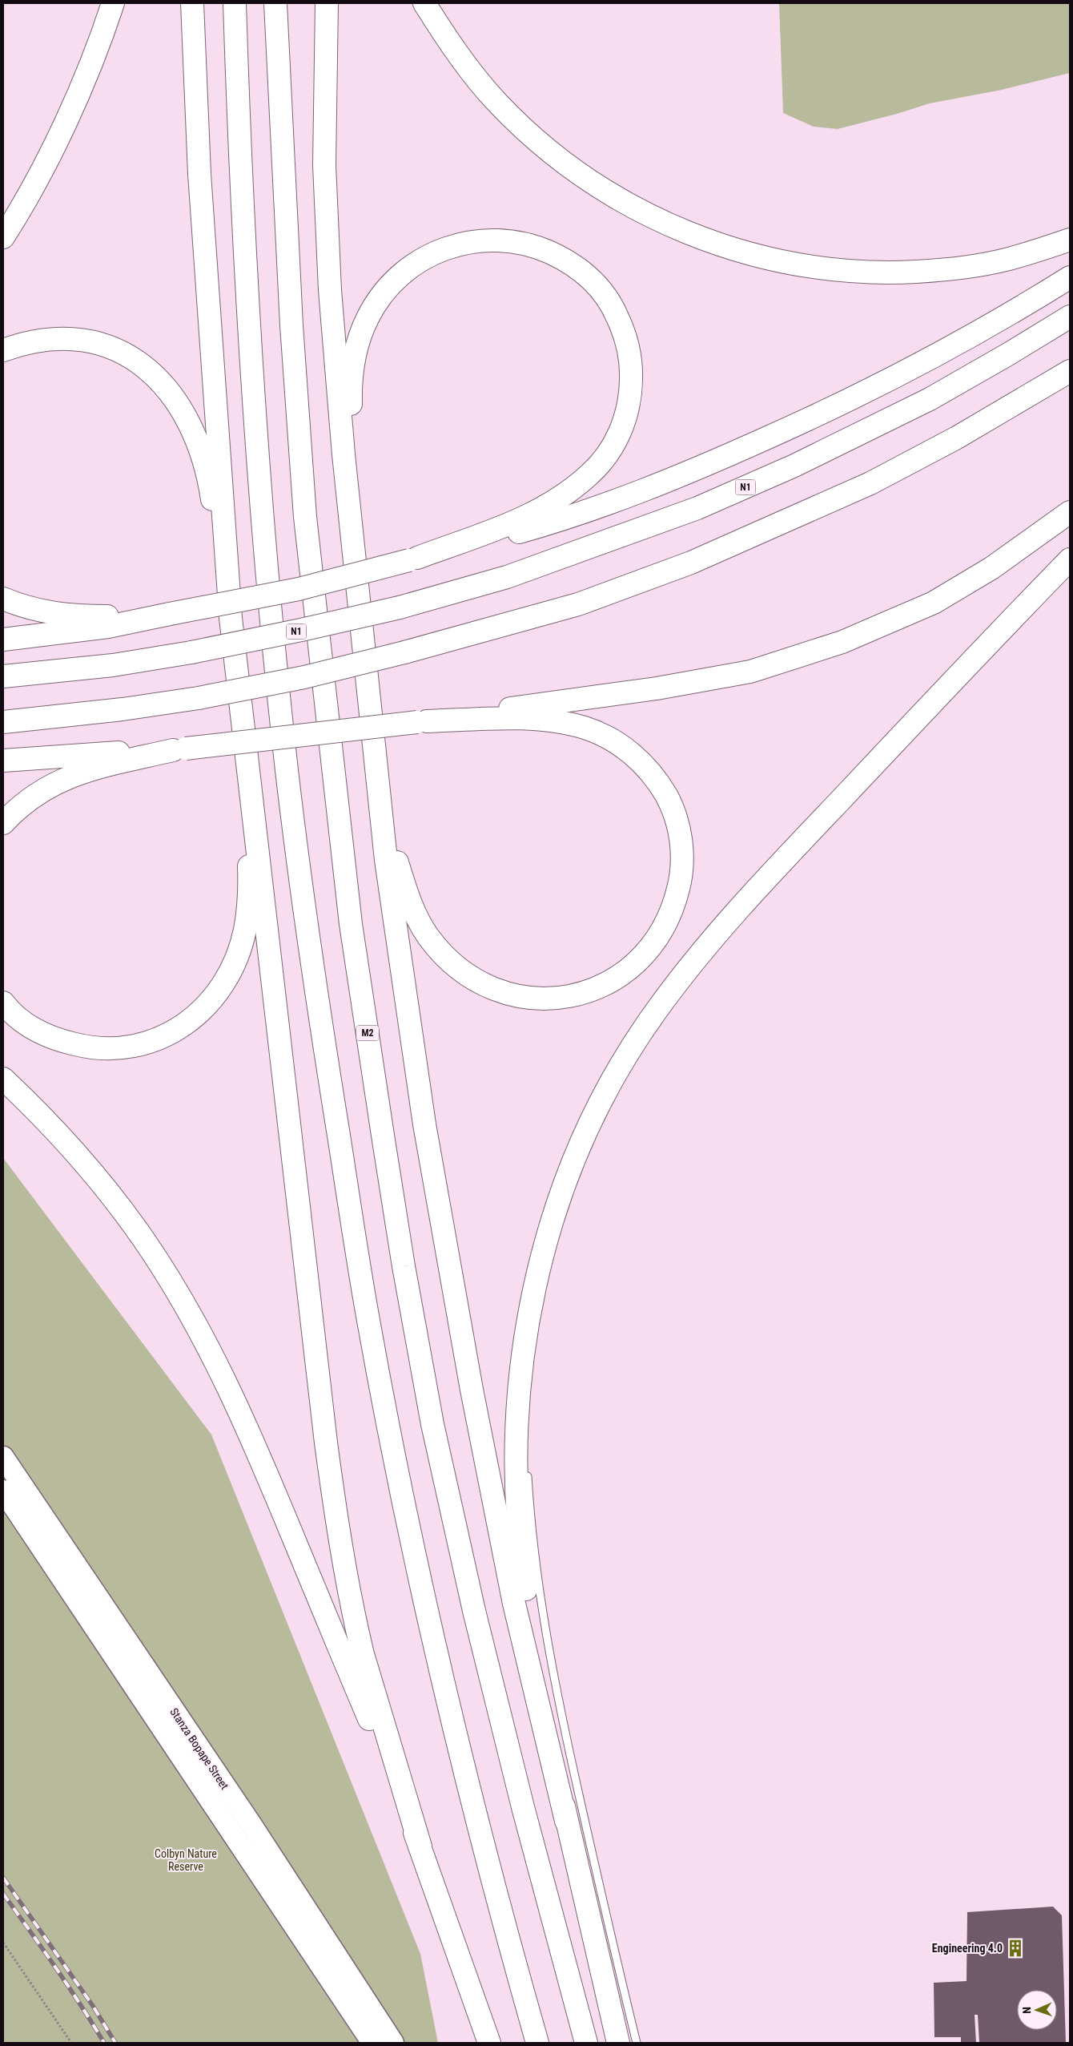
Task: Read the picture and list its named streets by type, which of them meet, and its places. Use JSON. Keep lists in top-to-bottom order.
{
  "streets": {
    "highway": ["N1", "M2"],
    "main road": ["Stanza Bopape Street"]
  },
  "parks": ["Colbyn Nature Reserve"],
  "places": {
    "building": ["Engineering 4.0"]
  },
  "north": "left"
}
